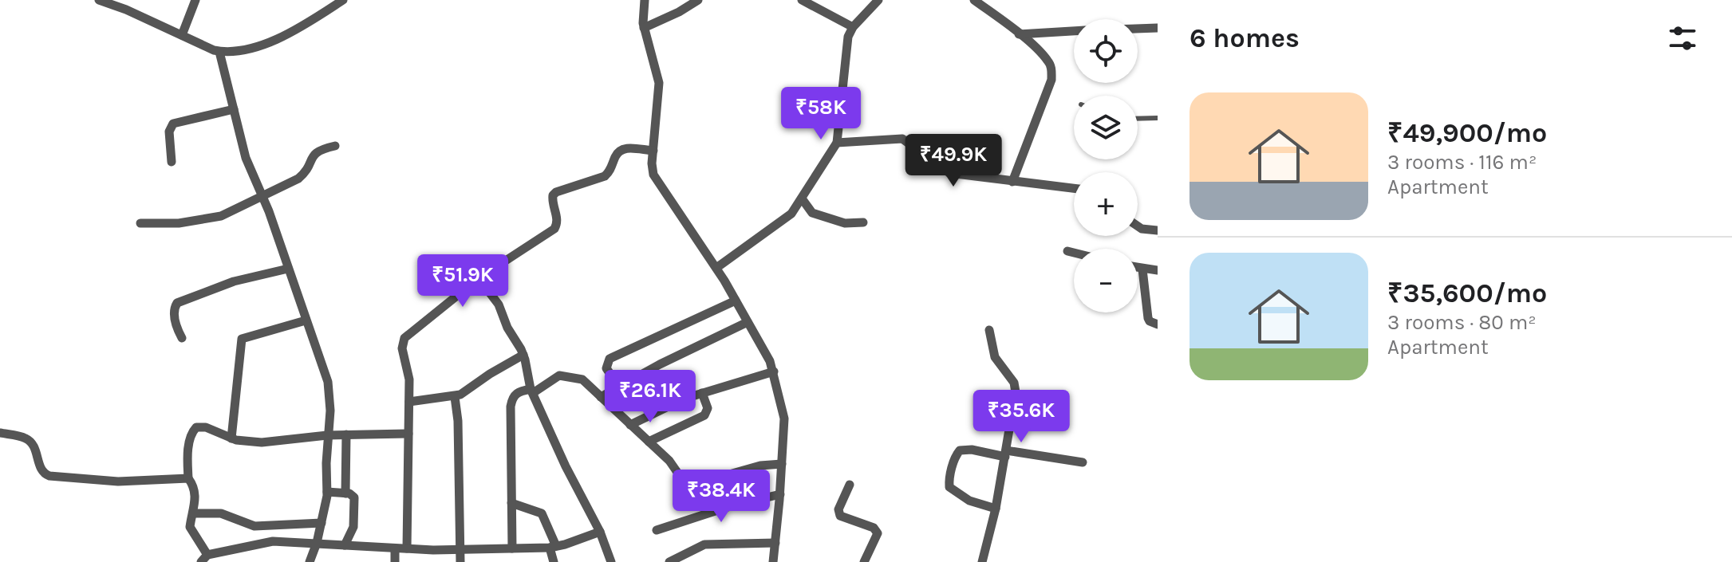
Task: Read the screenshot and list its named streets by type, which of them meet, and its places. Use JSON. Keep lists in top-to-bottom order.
{
  "page": {
    "heading": "6 homes",
    "map_buttons": ["+", "−"],
    "list": [
      {
        "name": "₹49,900/mo",
        "note": "3 rooms · 116 m² · Apartment"
      },
      {
        "name": "₹35,600/mo",
        "note": "3 rooms · 80 m² · Apartment"
      }
    ],
    "price": [
      "₹58K",
      "₹49.9K",
      "₹51.9K",
      "₹26.1K",
      "₹35.6K",
      "₹38.4K"
    ]
  }
}
